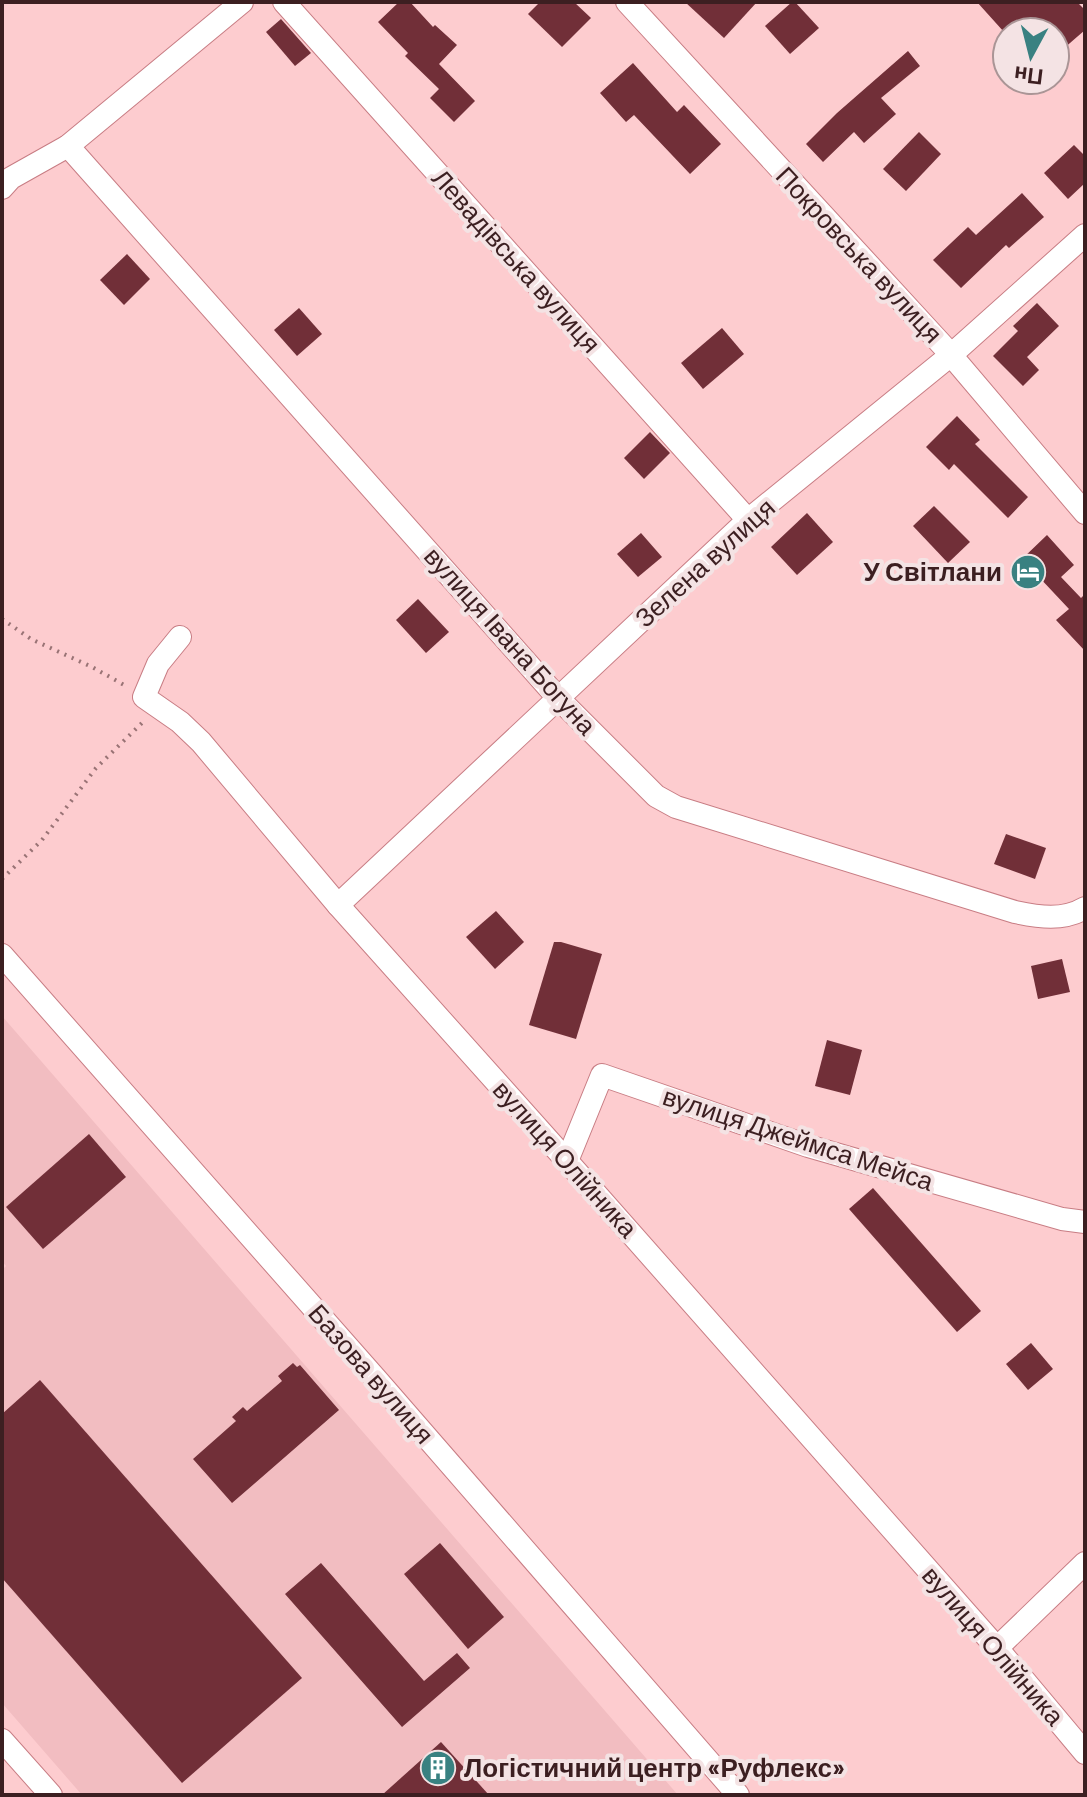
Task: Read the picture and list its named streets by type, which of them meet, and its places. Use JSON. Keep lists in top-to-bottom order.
{
  "streets": {
    "street": [
      "Покровська вулиця",
      "Левадівська вулиця",
      "Зелена вулиця",
      "вулиця Івана Богуна",
      "вулиця Джеймса Мейса",
      "вулиця Олійника",
      "Базова вулиця"
    ]
  },
  "crossings": [
    ["Покровська вулиця", "Зелена вулиця"],
    ["Левадівська вулиця", "Зелена вулиця"],
    ["Зелена вулиця", "вулиця Івана Богуна"],
    ["Зелена вулиця", "вулиця Олійника"],
    ["вулиця Джеймса Мейса", "вулиця Олійника"]
  ],
  "places": {
    "hotel": ["У Світлани"],
    "building": ["Логістичний центр «Руфлекс»"]
  },
  "north": "bottom"
}
